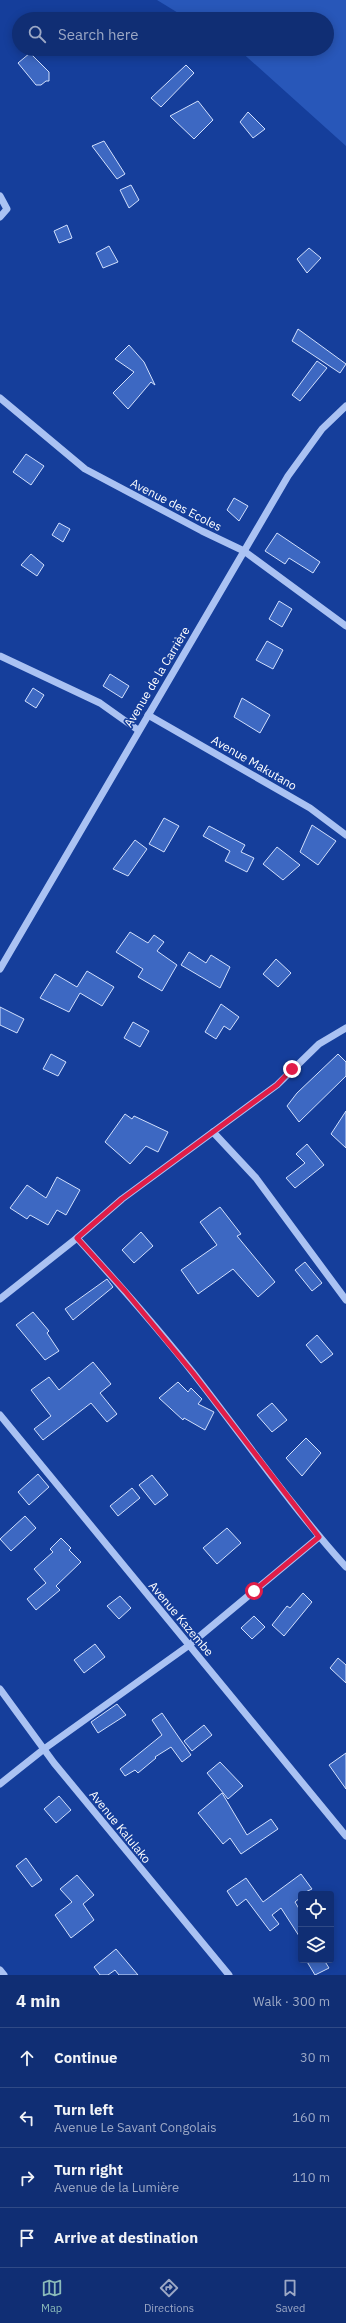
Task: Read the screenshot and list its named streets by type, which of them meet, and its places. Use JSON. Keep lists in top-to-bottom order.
{
  "streets": {
    "street": [
      "Avenue des Ecoles",
      "Avenue de la Carrière",
      "Avenue Makutano",
      "Avenue Kazembe",
      "Avenue Kalulako"
    ]
  },
  "crossings": [
    ["Avenue des Ecoles", "Avenue de la Carrière"],
    ["Avenue de la Carrière", "Avenue Makutano"]
  ],
  "page": {
    "search": "Search here",
    "heading": ["4 min", "Walk · 300 m"],
    "list": [
      ["Continue", "30 m"],
      ["Turn left", "Avenue Le Savant Congolais", "160 m"],
      ["Turn right", "Avenue de la Lumière", "110 m"],
      "Arrive at destination"
    ],
    "nav": ["Map", "Directions", "Saved"]
  }
}
